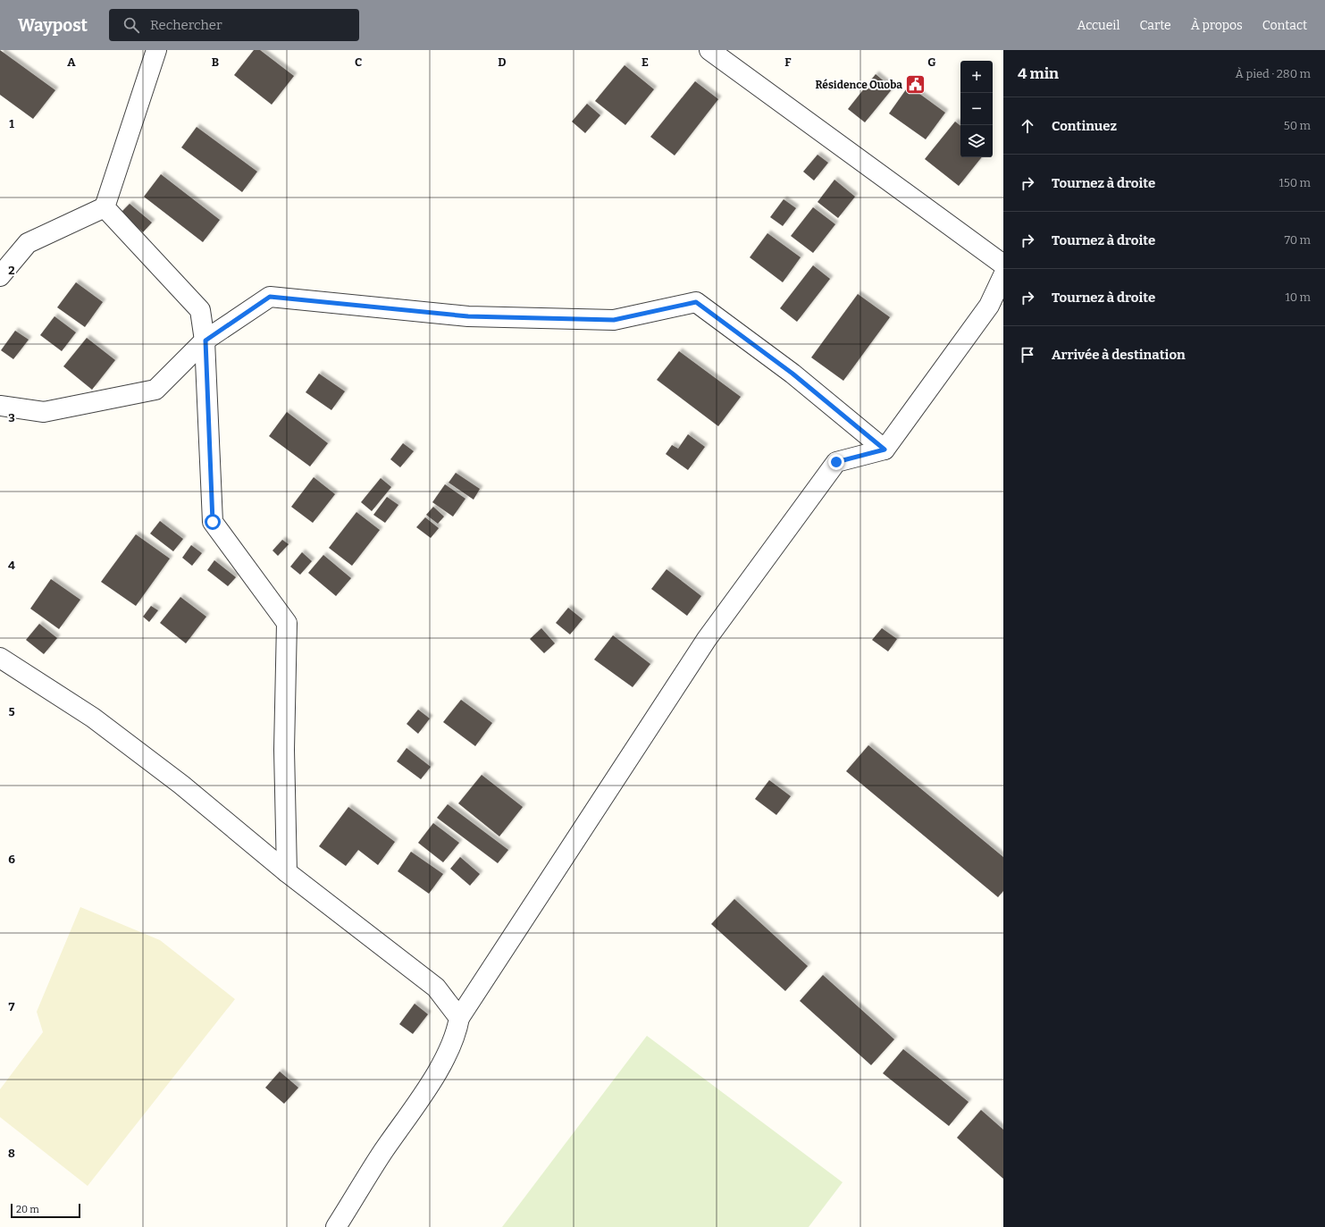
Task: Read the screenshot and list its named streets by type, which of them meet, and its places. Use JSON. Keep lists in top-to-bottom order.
{
  "places": {
    "public building": ["Résidence Ouoba"]
  },
  "scale_bar": "20 m",
  "page": {
    "header": "Waypost",
    "search": "Rechercher",
    "nav": [
      "Accueil",
      "Carte",
      "À propos",
      "Contact"
    ],
    "heading": ["4 min", "À pied · 280 m"],
    "map_buttons": ["+", "−"],
    "list": [
      ["Continuez", "50 m"],
      ["Tournez à droite", "150 m"],
      ["Tournez à droite", "70 m"],
      ["Tournez à droite", "10 m"],
      "Arrivée à destination"
    ],
    "scale": "20 m"
  },
  "grid": {
    "columns": [
      "A",
      "B",
      "C",
      "D",
      "E",
      "F",
      "G"
    ],
    "rows": [
      "1",
      "2",
      "3",
      "4",
      "5",
      "6",
      "7",
      "8"
    ]
  }
}
